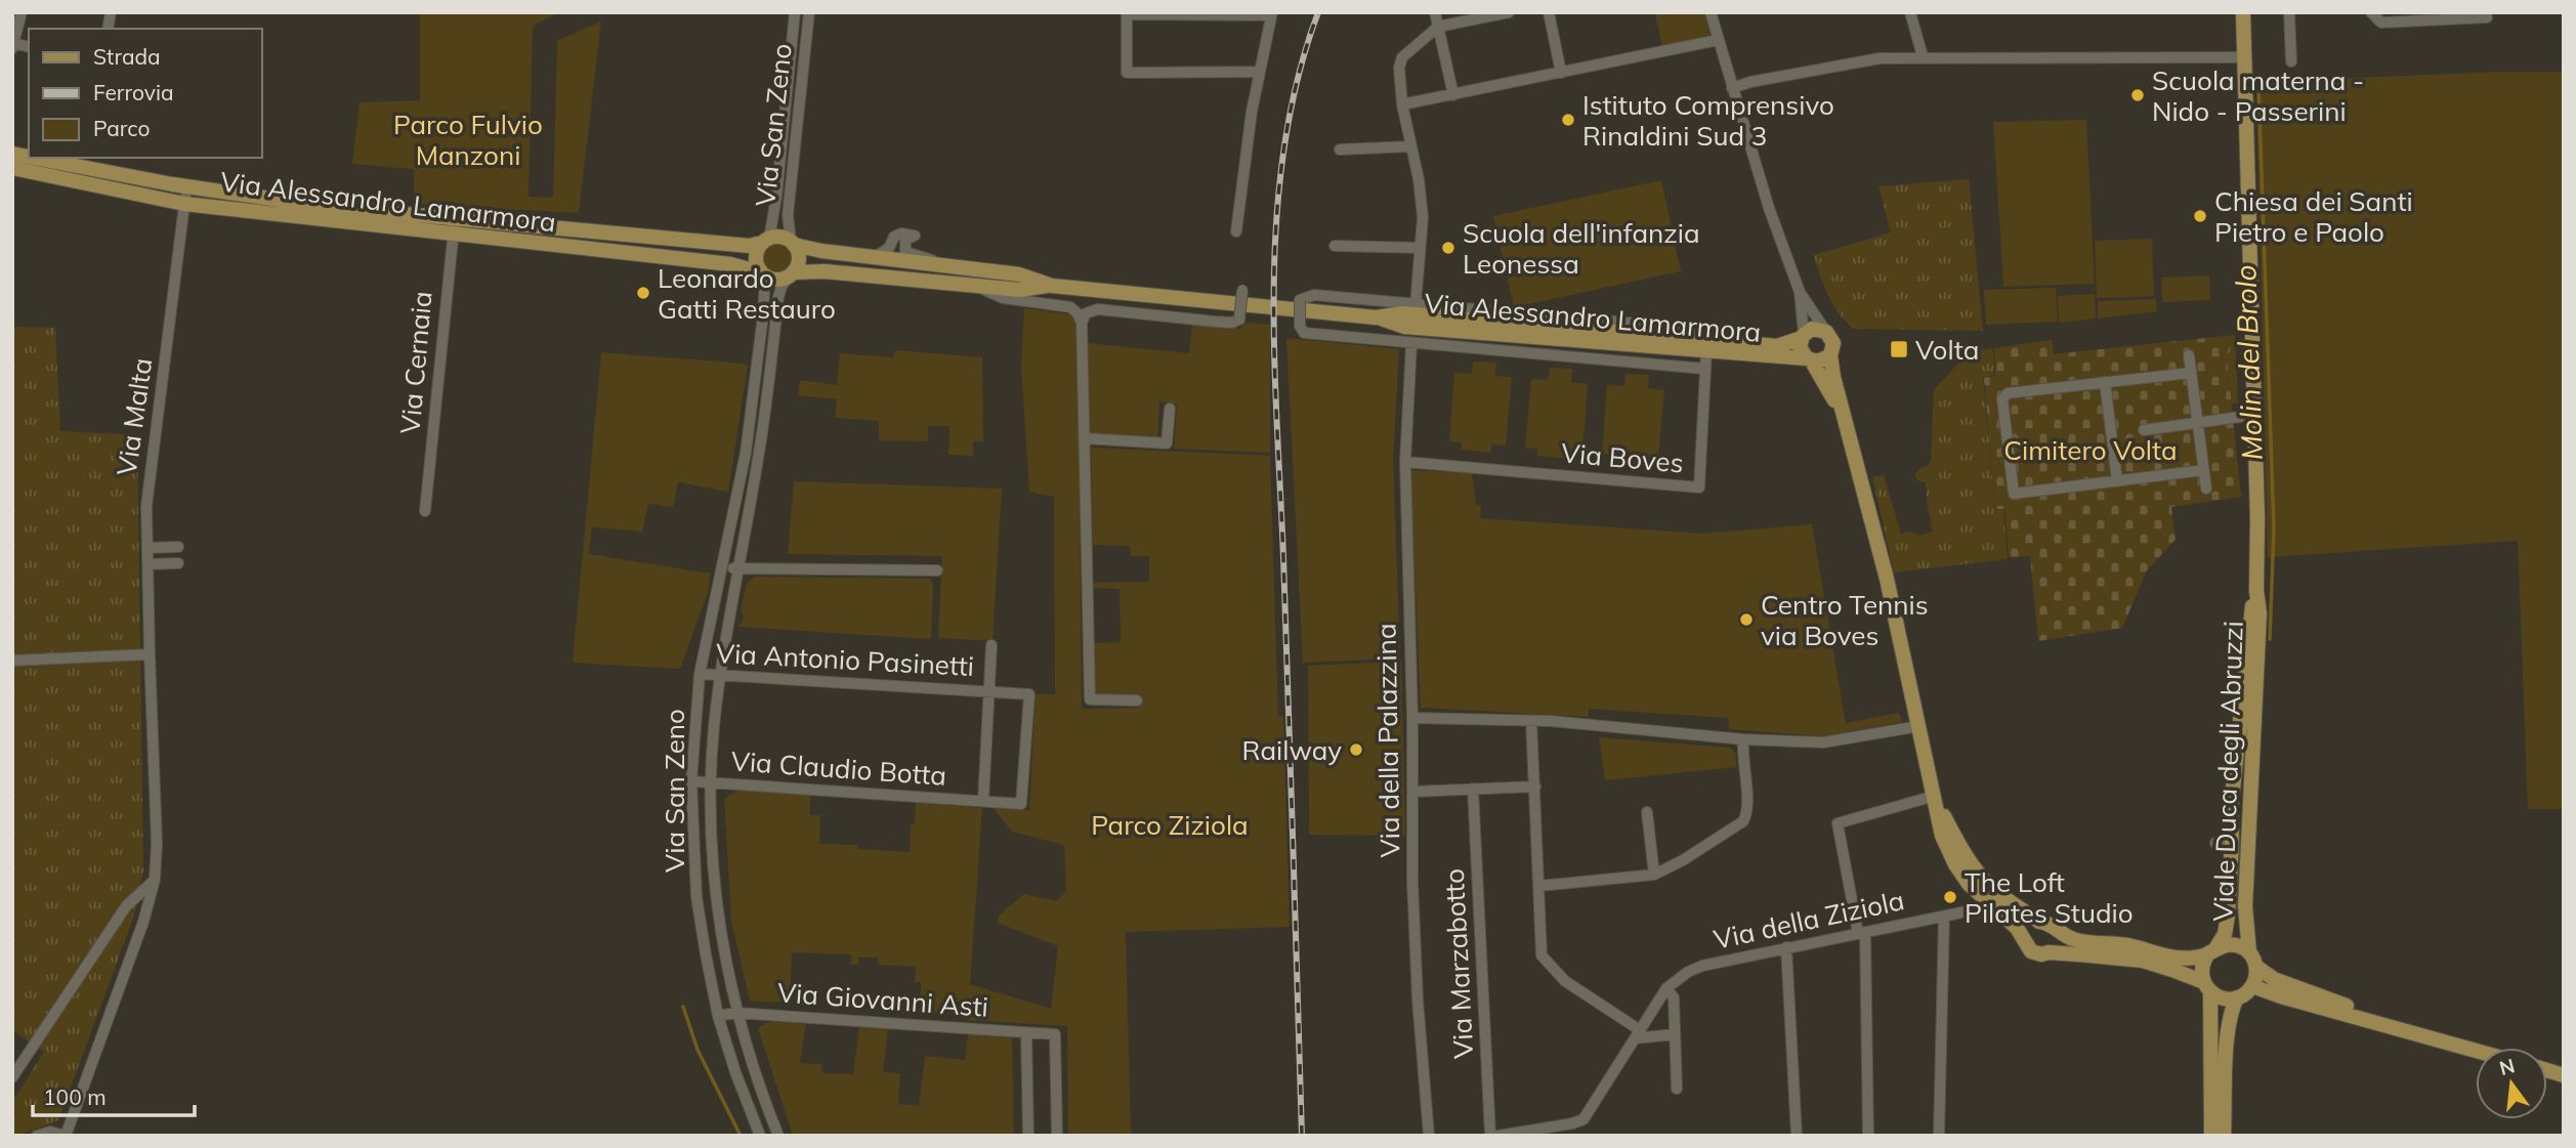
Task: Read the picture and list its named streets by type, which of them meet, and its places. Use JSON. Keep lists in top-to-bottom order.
{
  "streets": {
    "main road": ["Via Alessandro Lamarmora", "Viale Duca degli Abruzzi"],
    "street": [
      "Via San Zeno",
      "Via Cernaia",
      "Via Malta",
      "Via Boves",
      "Via Antonio Pasinetti",
      "Via della Palazzina",
      "Via Claudio Botta",
      "Via della Ziziola",
      "Via Marzabotto",
      "Via Giovanni Asti"
    ]
  },
  "crossings": [
    ["Via San Zeno", "Via Alessandro Lamarmora"],
    ["Via San Zeno", "Via Antonio Pasinetti"],
    ["Via San Zeno", "Via Claudio Botta"],
    ["Via San Zeno", "Via Giovanni Asti"],
    ["Via Alessandro Lamarmora", "Via Cernaia"],
    ["Via Alessandro Lamarmora", "Via Malta"],
    ["Via Alessandro Lamarmora", "Via Boves"],
    ["Via Alessandro Lamarmora", "Via della Palazzina"],
    ["Via Boves", "Via della Palazzina"],
    ["Via Antonio Pasinetti", "Via Claudio Botta"]
  ],
  "water": ["Molin del Brolo"],
  "parks": ["Parco Fulvio Manzoni", "Cimitero Volta", "Parco Ziziola"],
  "places": {
    "other": [
      "Scuola materna - Nido - Passerini",
      "Istituto Comprensivo Rinaldini Sud 3",
      "Chiesa dei Santi Pietro e Paolo",
      "Scuola dell'infanzia Leonessa",
      "Leonardo Gatti Restauro",
      "Centro Tennis via Boves",
      "Railway",
      "The Loft Pilates Studio"
    ],
    "transit": ["Volta"]
  },
  "legend": ["Strada", "Ferrovia", "Parco"],
  "scale_bar": "100 m",
  "north": "top"
}
